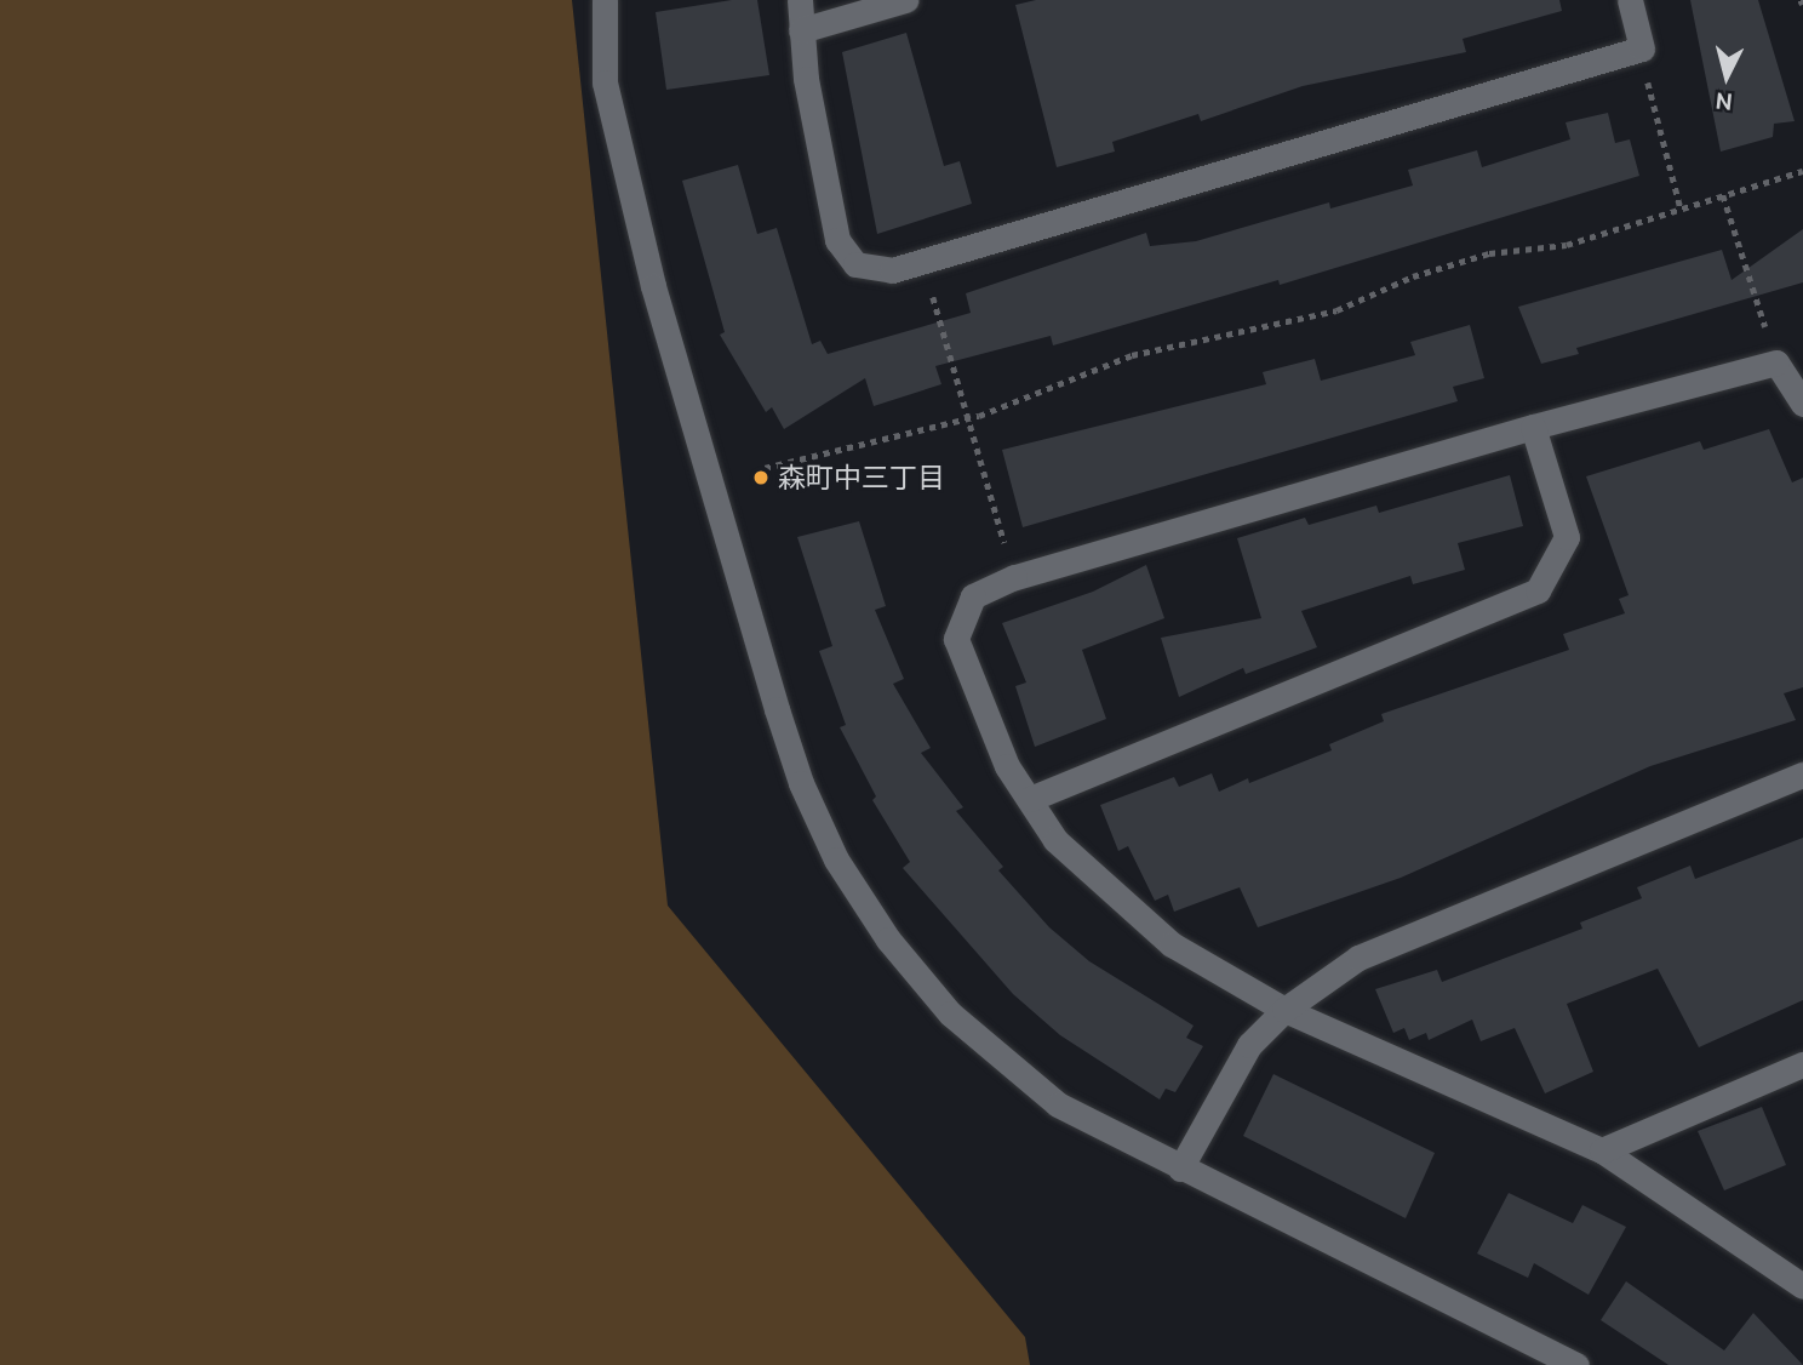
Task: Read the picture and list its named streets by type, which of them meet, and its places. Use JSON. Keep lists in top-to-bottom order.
{
  "places": ["森町中三丁目"],
  "north": "bottom"
}
